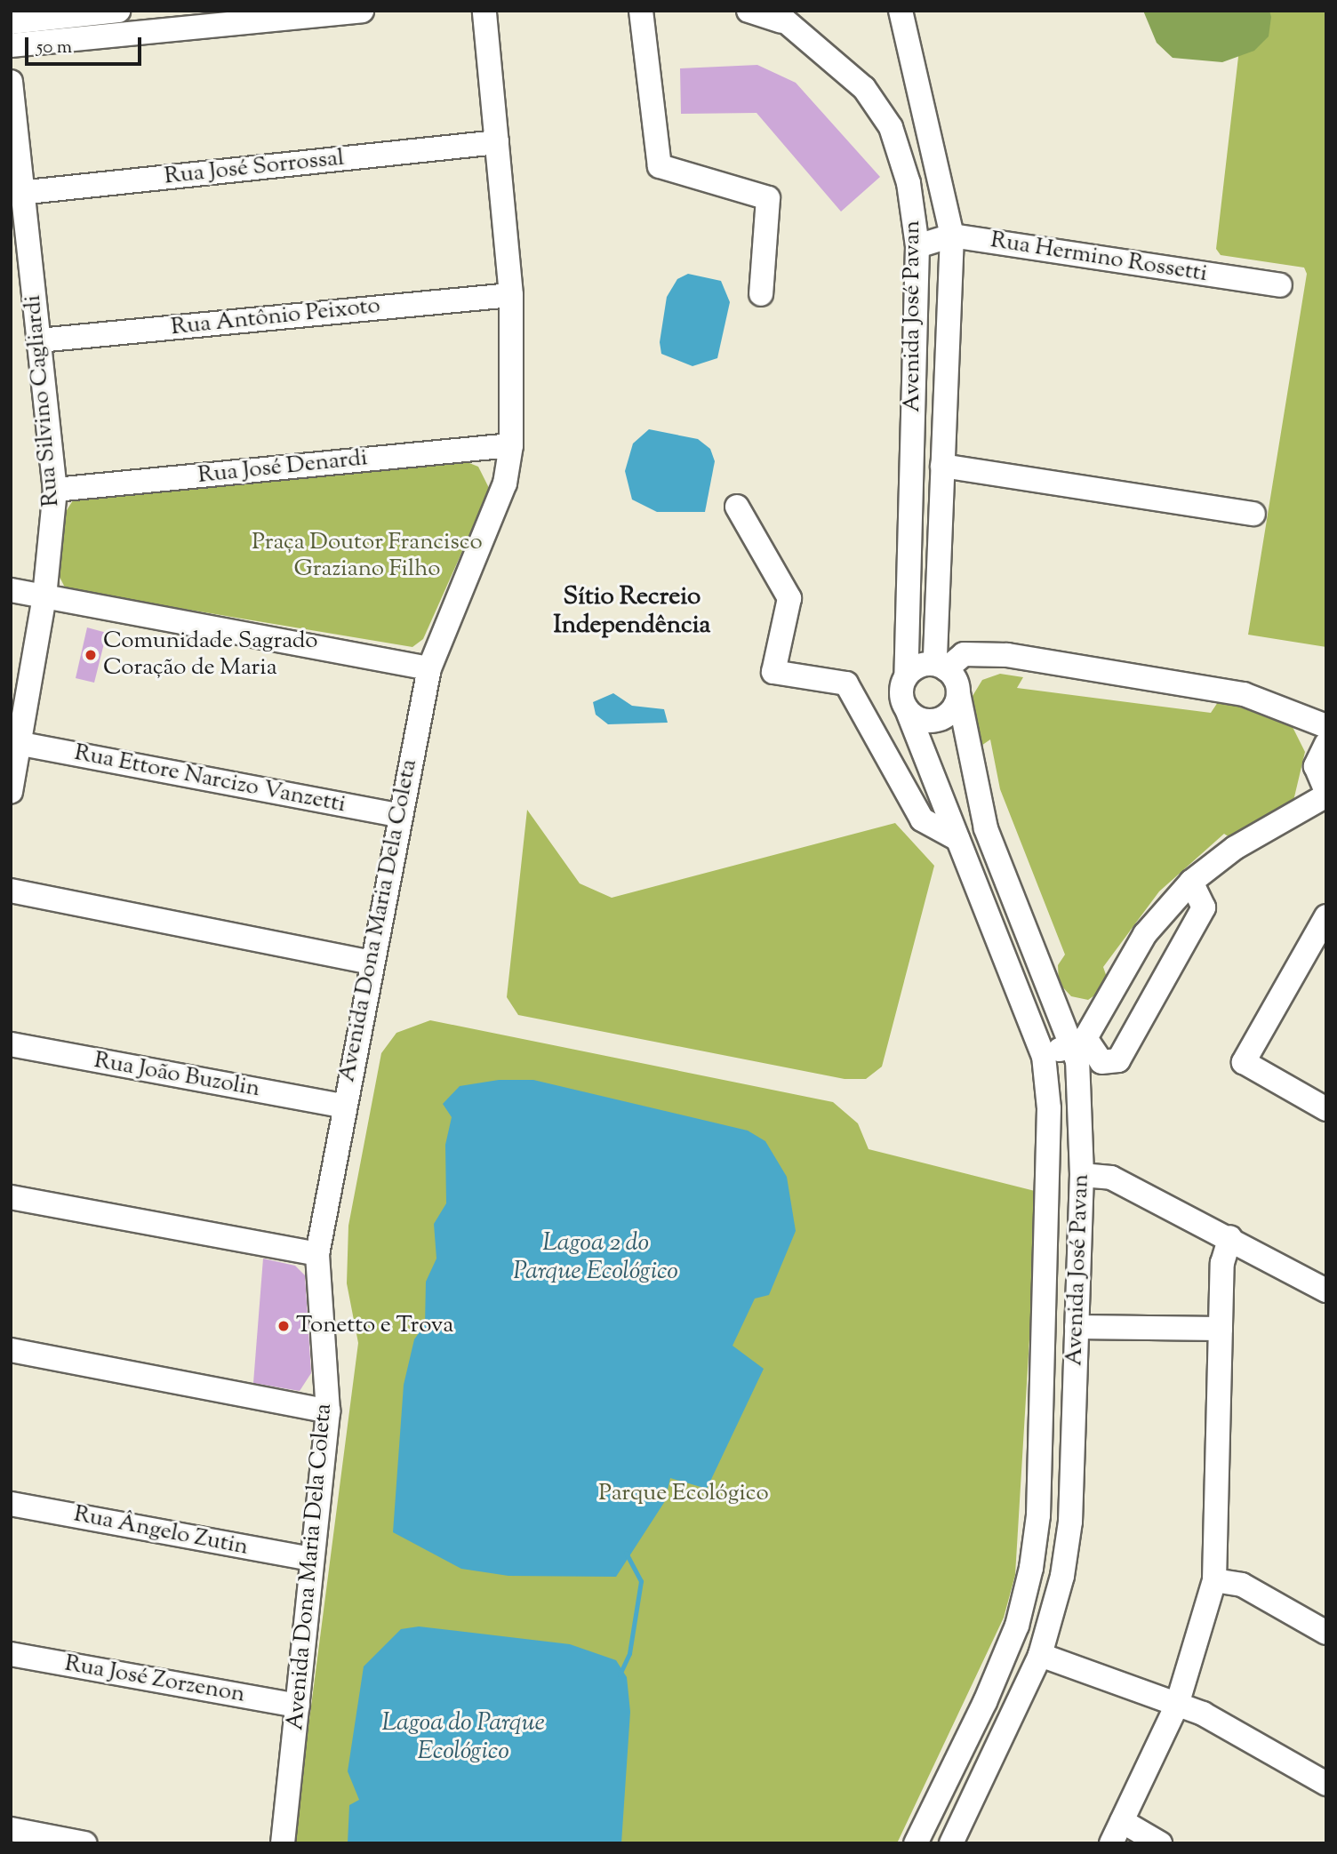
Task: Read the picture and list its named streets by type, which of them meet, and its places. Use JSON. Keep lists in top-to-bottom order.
{
  "streets": {
    "street": [
      "Rua José Sorrossal",
      "Rua Hermino Rossetti",
      "Avenida José Pavan",
      "Rua Antônio Peixoto",
      "Rua Silvino Cagliardi",
      "Rua José Denardi",
      "Rua Ettore Narcizo Vanzetti",
      "Avenida Dona Maria Dela Coleta",
      "Rua João Buzolin",
      "Rua Ângelo Zutin",
      "Rua José Zorzenon"
    ]
  },
  "crossings": [
    ["Rua José Sorrossal", "Rua Silvino Cagliardi"],
    ["Rua José Sorrossal", "Avenida Dona Maria Dela Coleta"],
    ["Rua Hermino Rossetti", "Avenida José Pavan"],
    ["Rua Antônio Peixoto", "Rua Silvino Cagliardi"],
    ["Rua Antônio Peixoto", "Avenida Dona Maria Dela Coleta"],
    ["Rua Silvino Cagliardi", "Rua José Denardi"],
    ["Rua Silvino Cagliardi", "Rua Ettore Narcizo Vanzetti"],
    ["Rua José Denardi", "Avenida Dona Maria Dela Coleta"],
    ["Rua Ettore Narcizo Vanzetti", "Avenida Dona Maria Dela Coleta"],
    ["Avenida Dona Maria Dela Coleta", "Rua João Buzolin"],
    ["Avenida Dona Maria Dela Coleta", "Rua Ângelo Zutin"],
    ["Avenida Dona Maria Dela Coleta", "Rua José Zorzenon"]
  ],
  "districts": ["Sítio Recreio Independência"],
  "water": ["Lagoa 2 do Parque Ecológico", "Lagoa do Parque Ecológico"],
  "parks": ["Praça Doutor Francisco Graziano Filho", "Parque Ecológico"],
  "places": ["Comunidade Sagrado Coração de Maria", "Tonetto e Trova"],
  "scale_bar": "50 m"
}
